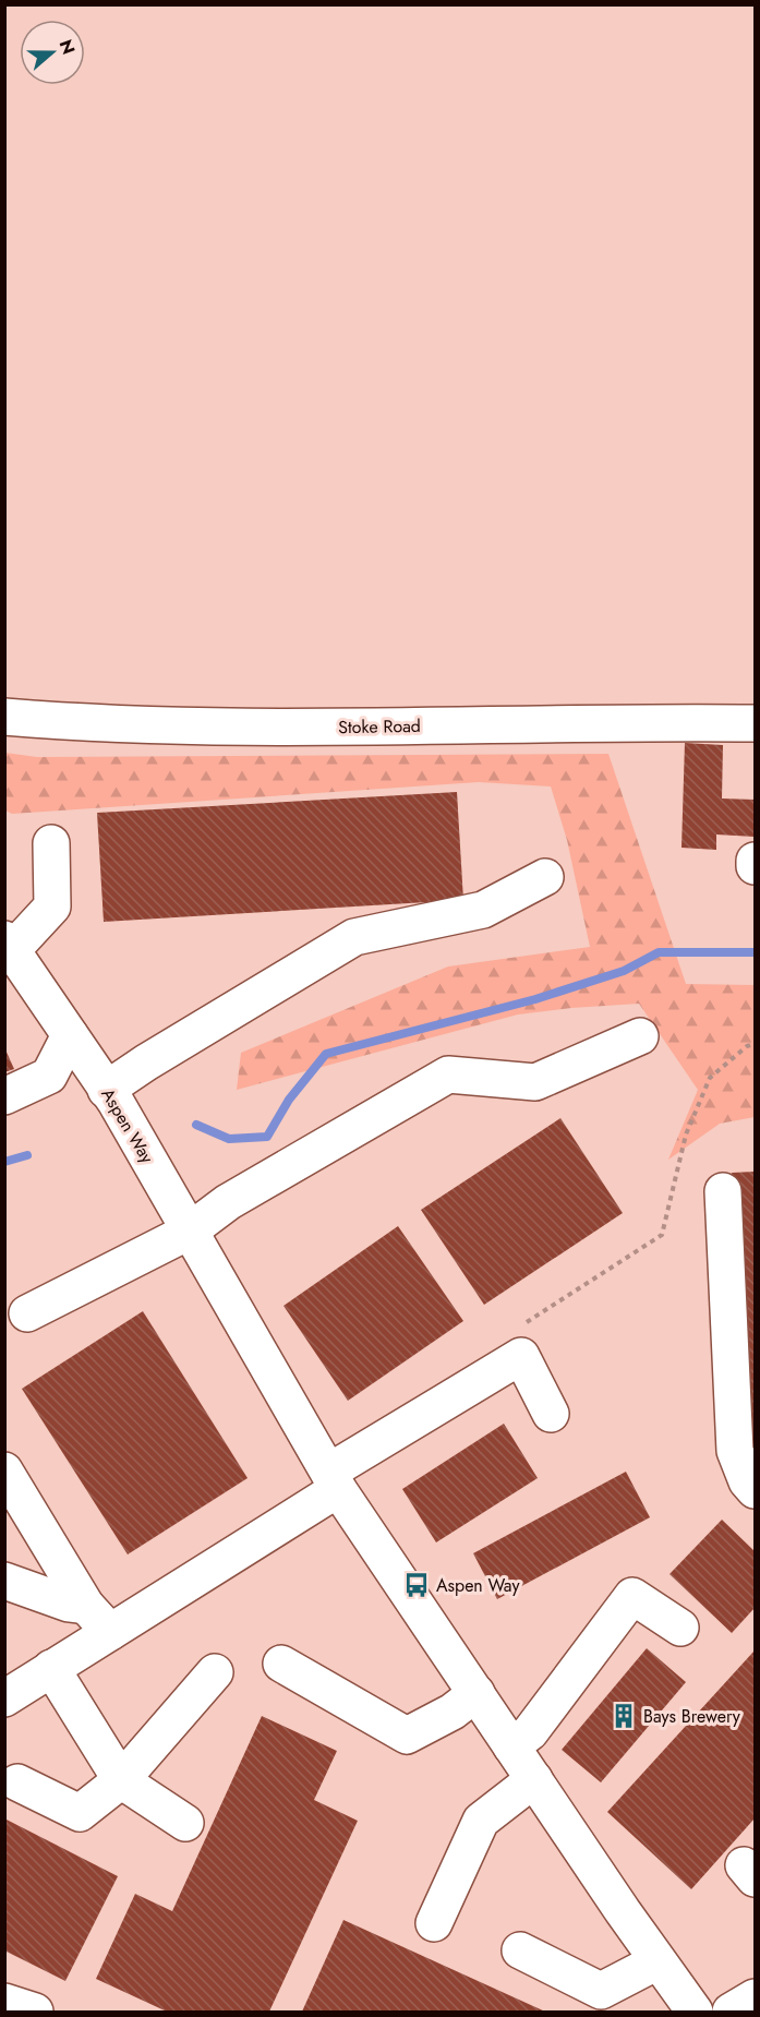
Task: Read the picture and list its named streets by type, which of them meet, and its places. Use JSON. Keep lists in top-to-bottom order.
{
  "streets": {
    "street": ["Stoke Road", "Aspen Way"]
  },
  "places": {
    "bus stop": ["Aspen Way"],
    "building": ["Bays Brewery"]
  },
  "north": "right"
}
